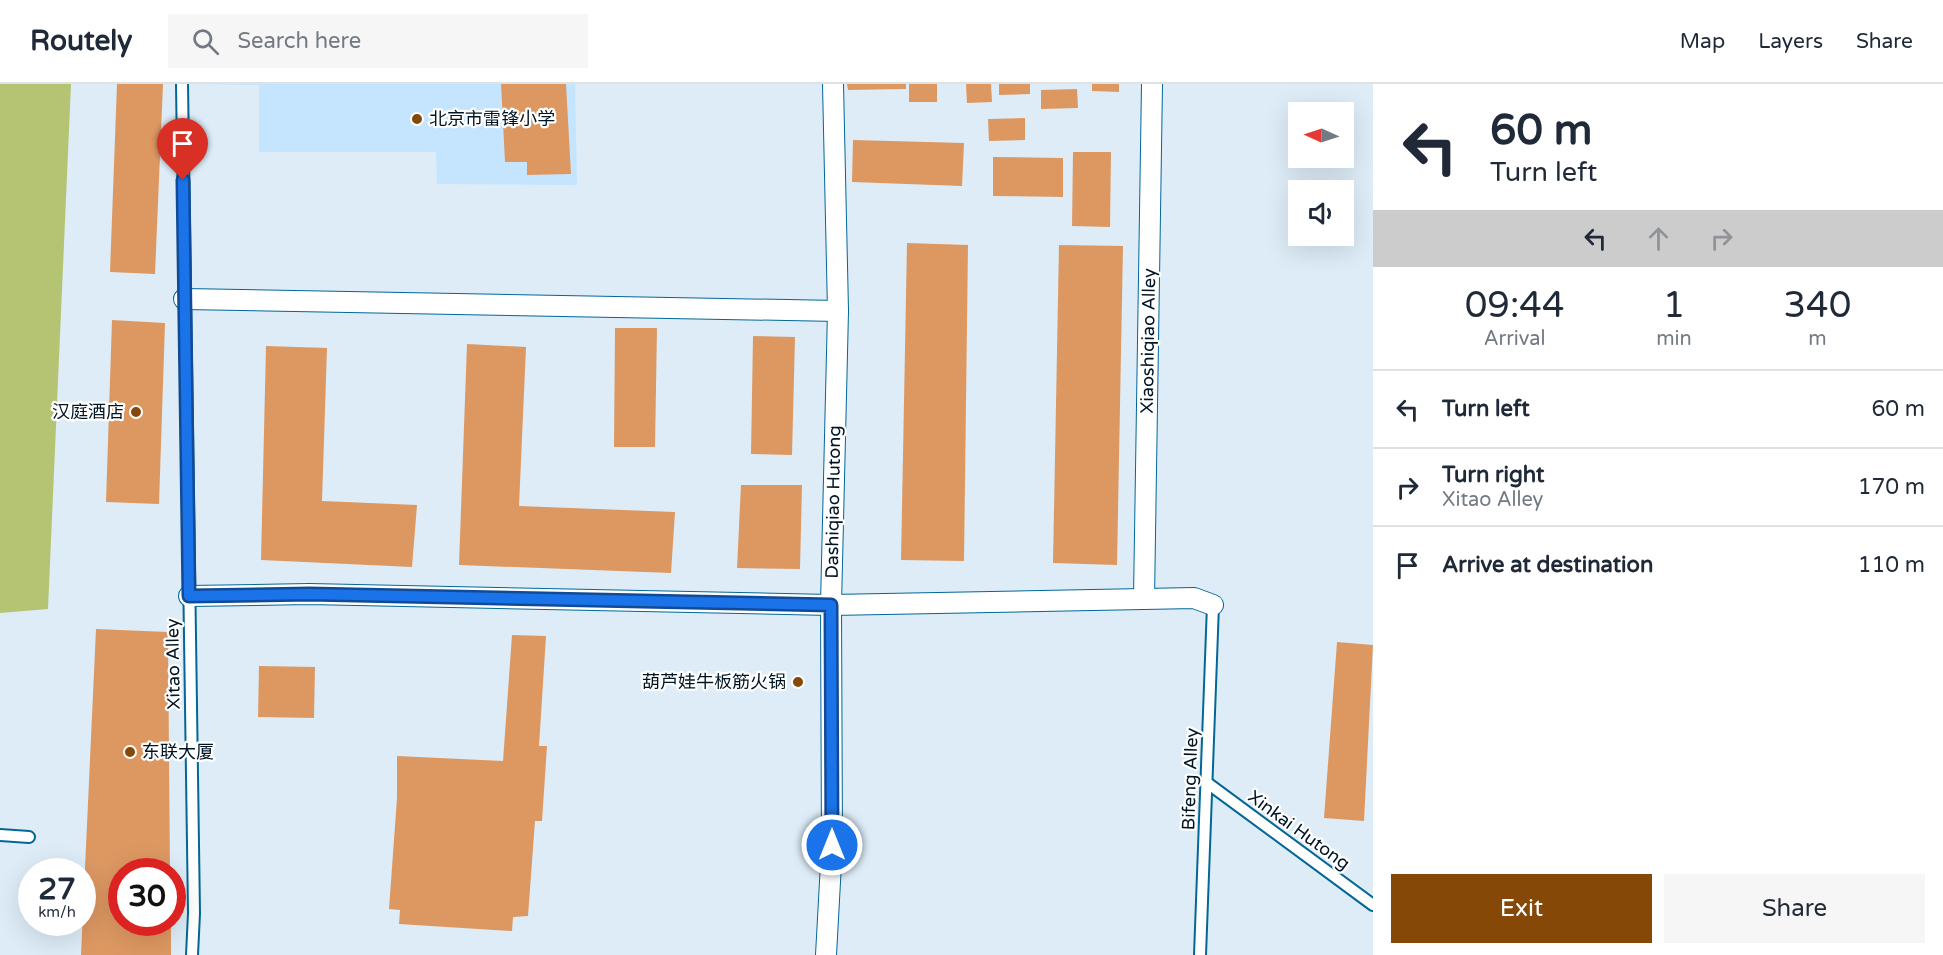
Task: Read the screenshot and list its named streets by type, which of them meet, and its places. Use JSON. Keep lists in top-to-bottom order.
{
  "streets": {
    "street": ["Xiaoshiqiao Alley", "Dashiqiao Hutong"],
    "lane": ["Xitao Alley", "Bifeng Alley", "Xinkai Hutong"]
  },
  "crossings": [
    ["Bifeng Alley", "Xinkai Hutong"]
  ],
  "places": [
    "北京市雷锋小学",
    "汉庭酒店",
    "葫芦娃牛板筋火锅",
    "东联大厦"
  ],
  "north": "left",
  "page": {
    "header": "Routely",
    "search": "Search here",
    "nav": ["Map", "Layers", "Share"],
    "turn": ["60 m", "Turn left"],
    "eta": [
      "09:44",
      "Arrival",
      "1",
      "min",
      "340",
      "m"
    ],
    "list": [
      {
        "name": "Turn left",
        "value": "60 m"
      },
      {
        "name": "Turn right",
        "note": "Xitao Alley",
        "value": "170 m"
      },
      {
        "name": "Arrive at destination",
        "value": "110 m"
      }
    ],
    "speed": "27 km/h",
    "limit": "30",
    "buttons": ["Exit", "Share"]
  }
}
